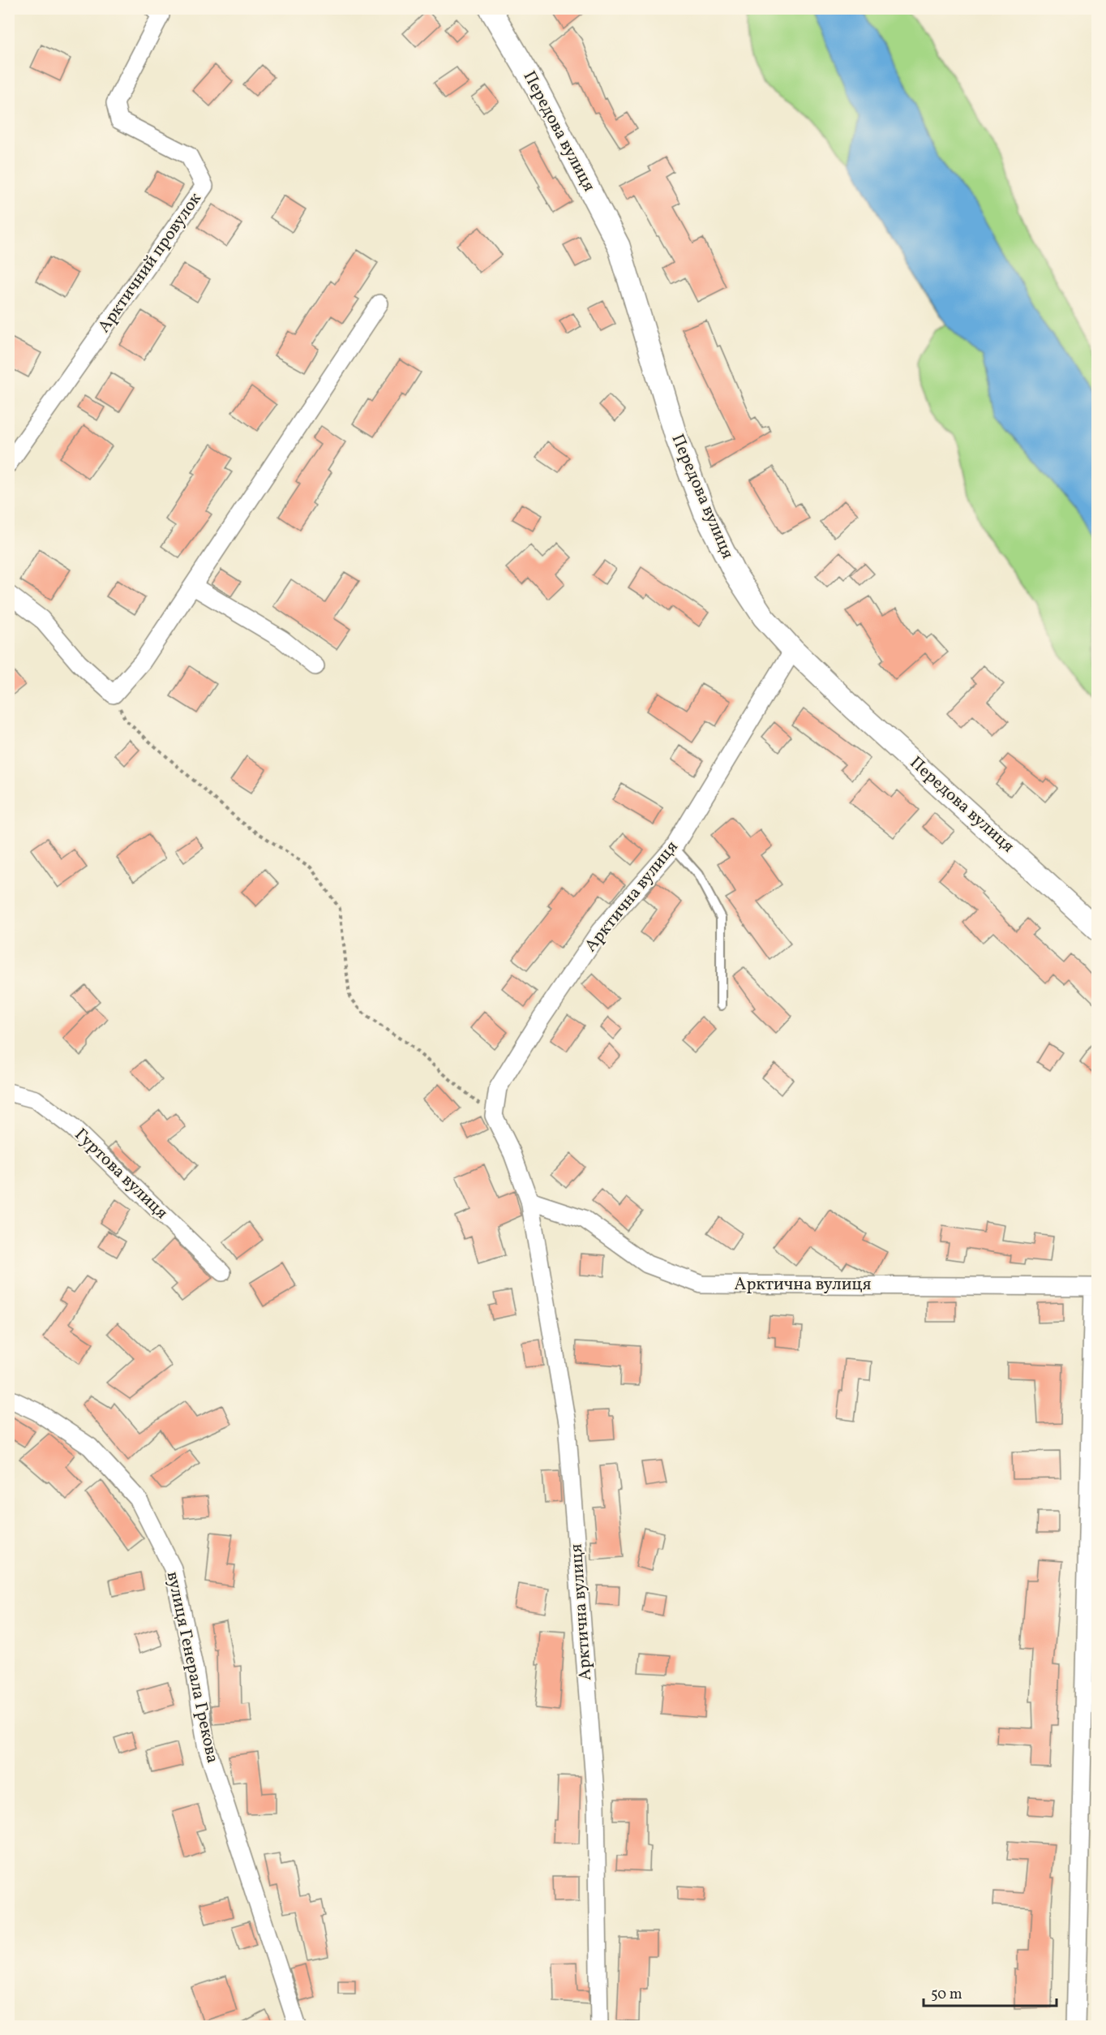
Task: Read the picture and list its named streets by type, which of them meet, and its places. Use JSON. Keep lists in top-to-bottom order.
{
  "streets": {
    "street": [
      "Передова вулиця",
      "Арктичний провулок",
      "Арктична вулиця",
      "Гуртова вулиця",
      "вулиця Генерала Грекова"
    ]
  },
  "crossings": [
    ["Передова вулиця", "Арктична вулиця"]
  ],
  "scale_bar": "50 m"
}
